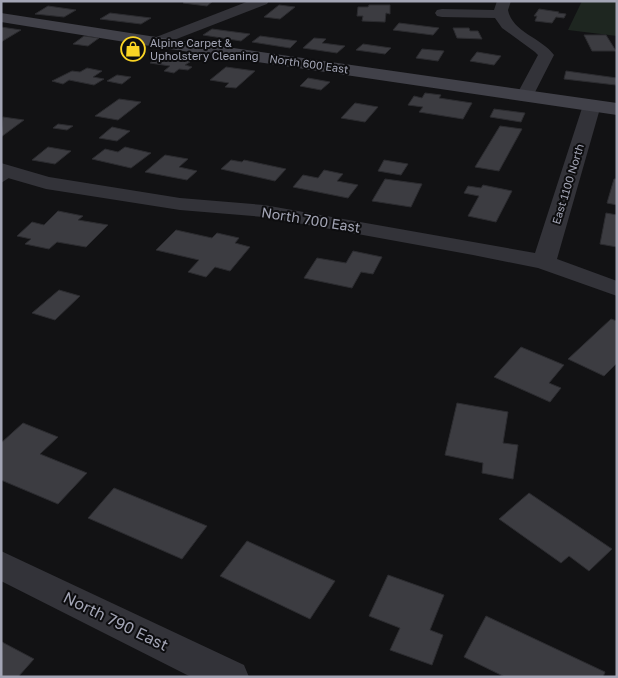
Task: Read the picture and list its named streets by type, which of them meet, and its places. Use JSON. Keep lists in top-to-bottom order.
{
  "streets": {
    "street": [
      "North 600 East",
      "East 1100 North",
      "North 700 East",
      "North 790 East"
    ]
  },
  "crossings": [
    ["North 600 East", "East 1100 North"],
    ["East 1100 North", "North 700 East"]
  ],
  "places": {
    "shop": ["Alpine Carpet & Upholstery Cleaning"]
  }
}
